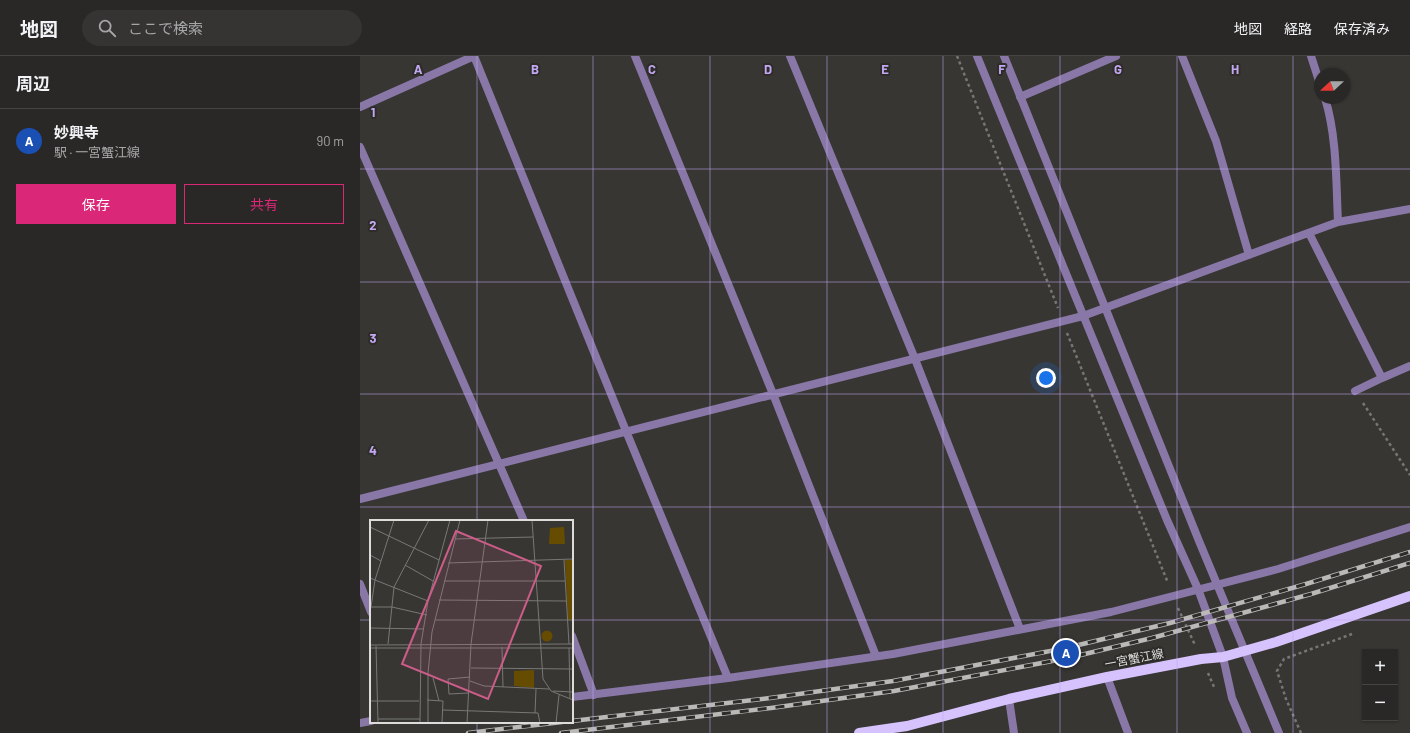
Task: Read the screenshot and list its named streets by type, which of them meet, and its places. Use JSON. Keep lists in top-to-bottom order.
{
  "streets": {
    "main road": ["一宮蟹江線"]
  },
  "north": "left",
  "page": {
    "header": "地図",
    "search": "ここで検索",
    "nav": ["地図", "経路", "保存済み"],
    "heading": "周辺",
    "list": [
      {
        "mark": "A",
        "name": "妙興寺",
        "note": "駅 · 一宮蟹江線",
        "value": "90 m"
      }
    ],
    "buttons": ["保存", "共有"],
    "pins": "A",
    "map_buttons": ["+", "−"]
  },
  "grid": {
    "columns": [
      "A",
      "B",
      "C",
      "D",
      "E",
      "F",
      "G",
      "H"
    ],
    "rows": [
      "1",
      "2",
      "3",
      "4"
    ]
  }
}
